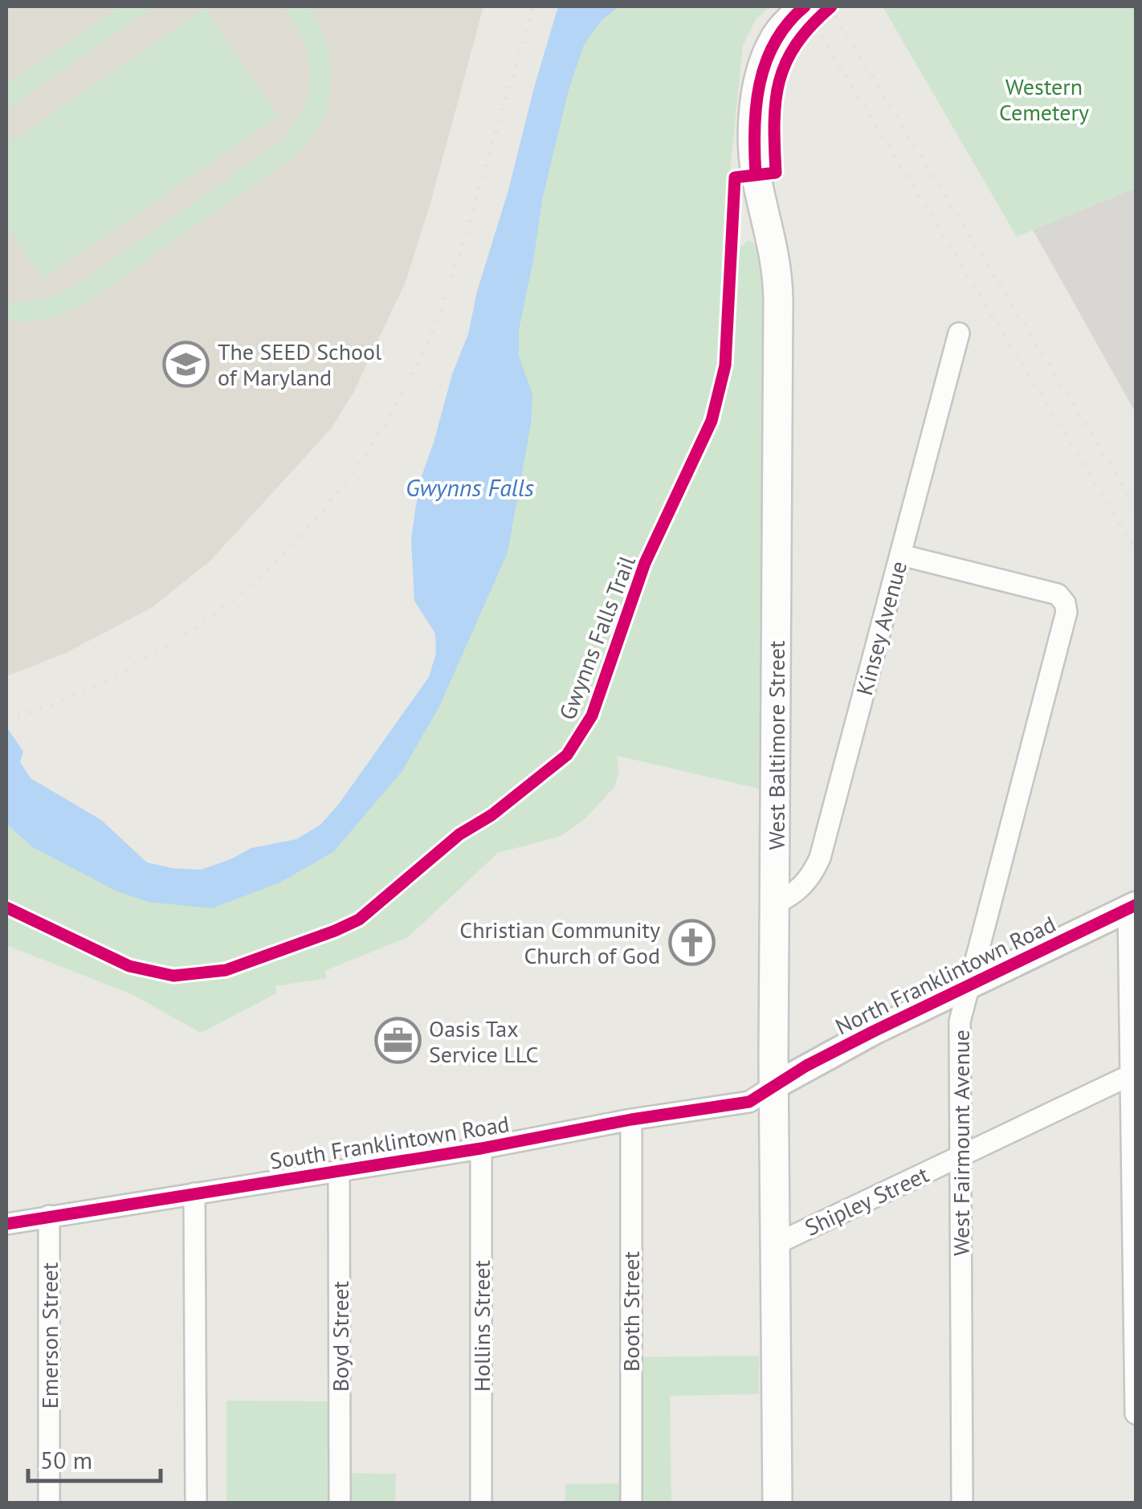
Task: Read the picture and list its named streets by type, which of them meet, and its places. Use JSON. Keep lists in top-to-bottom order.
{
  "streets": {
    "main road": ["West Baltimore Street"],
    "street": [
      "Kinsey Avenue",
      "North Franklintown Road",
      "South Franklintown Road",
      "West Fairmount Avenue",
      "Shipley Street",
      "Booth Street",
      "Hollins Street",
      "Emerson Street",
      "Boyd Street"
    ],
    "cycle path": ["Gwynns Falls Trail"]
  },
  "crossings": [
    ["Kinsey Avenue", "West Baltimore Street"],
    ["Kinsey Avenue", "West Fairmount Avenue"],
    ["West Baltimore Street", "North Franklintown Road"],
    ["West Baltimore Street", "South Franklintown Road"],
    ["West Baltimore Street", "Shipley Street"],
    ["North Franklintown Road", "South Franklintown Road"],
    ["North Franklintown Road", "West Fairmount Avenue"],
    ["South Franklintown Road", "Booth Street"],
    ["South Franklintown Road", "Hollins Street"],
    ["South Franklintown Road", "Emerson Street"],
    ["South Franklintown Road", "Boyd Street"],
    ["West Fairmount Avenue", "Shipley Street"]
  ],
  "water": ["Gwynns Falls"],
  "parks": ["Western Cemetery"],
  "places": {
    "school or university": ["The SEED School of Maryland"],
    "church": ["Christian Community Church of God"],
    "office": ["Oasis Tax Service LLC"]
  },
  "scale_bar": "50 m"
}
